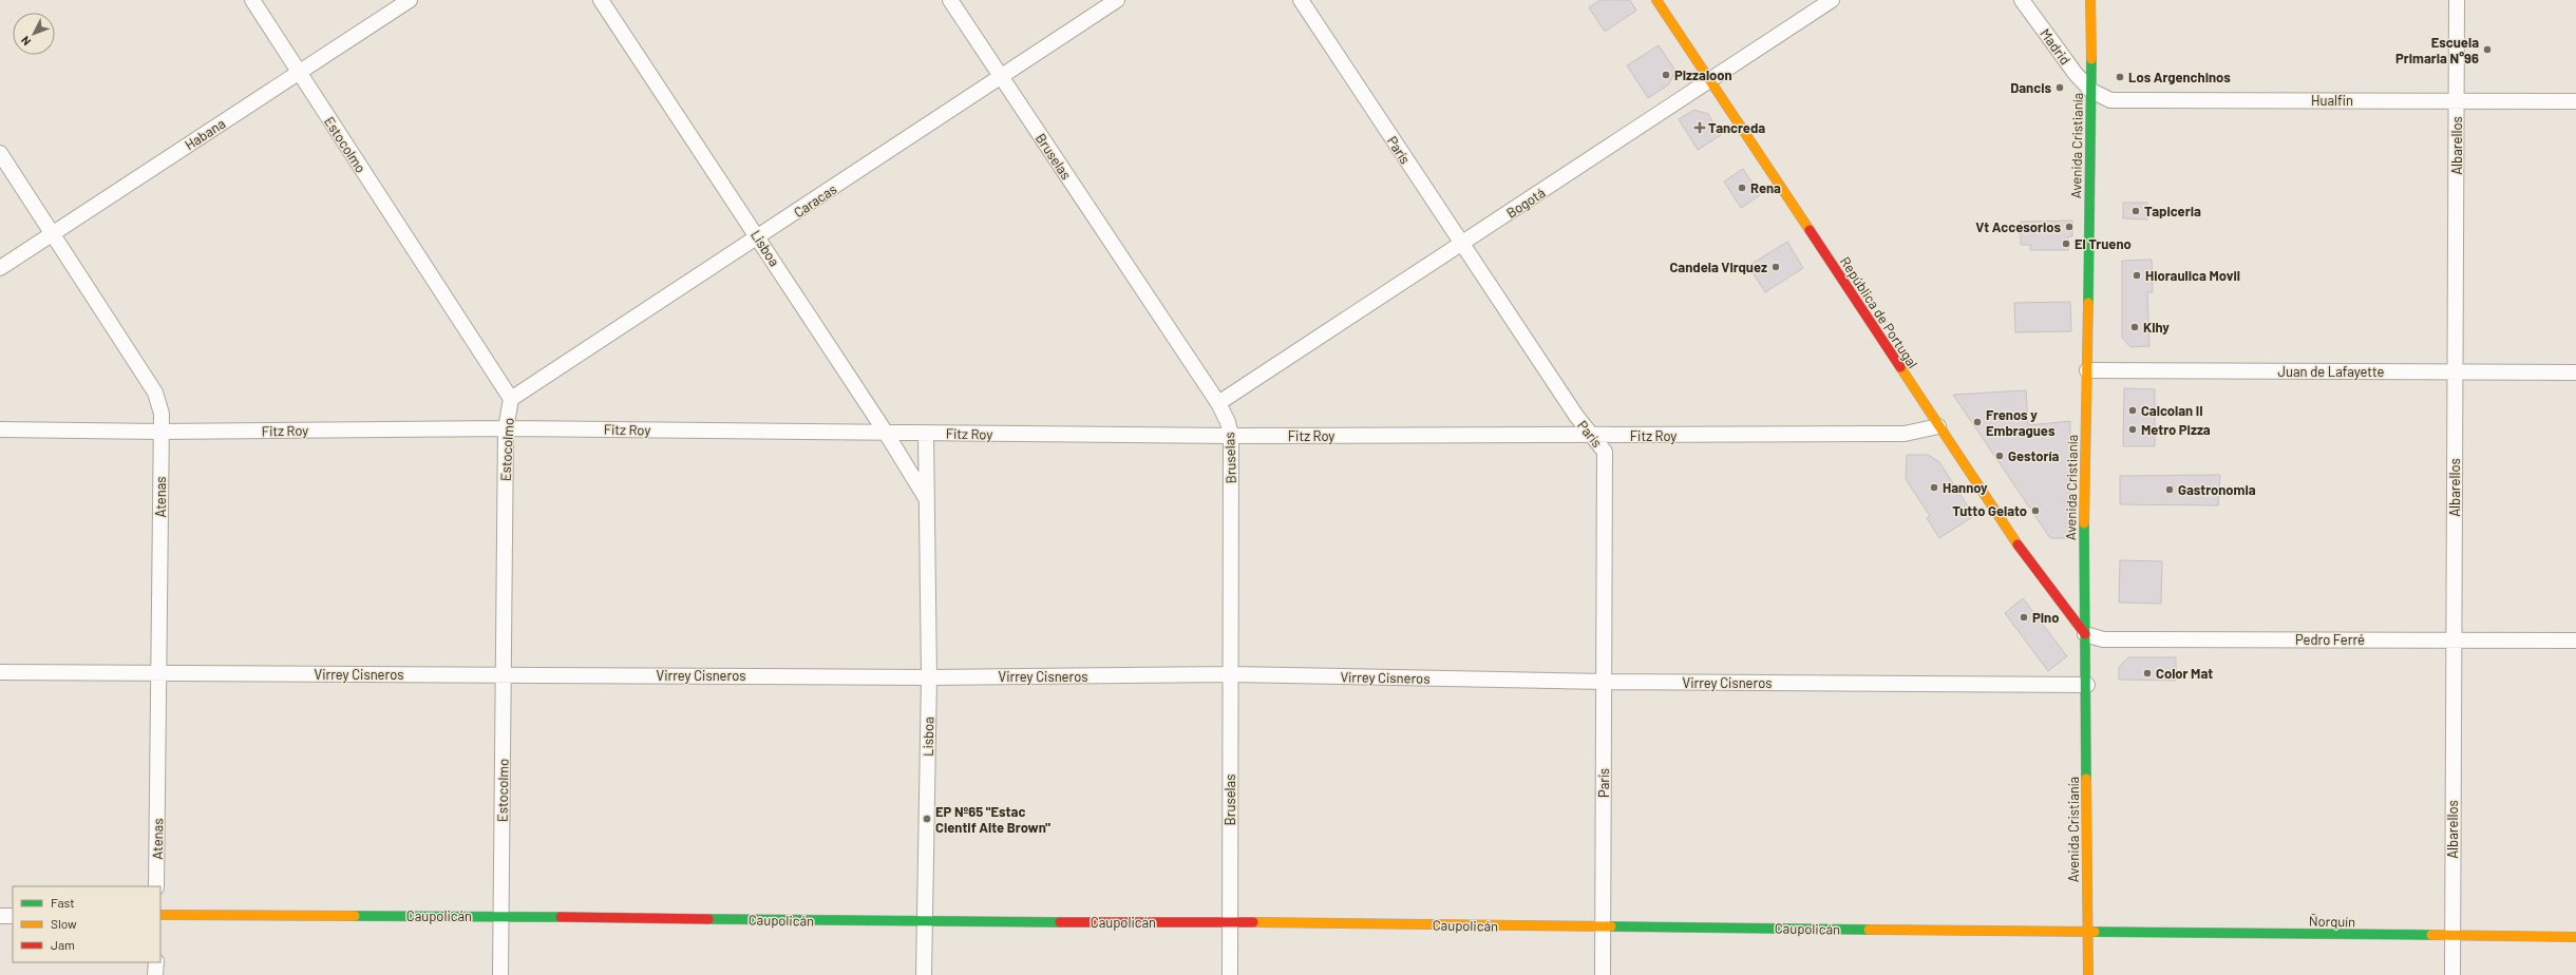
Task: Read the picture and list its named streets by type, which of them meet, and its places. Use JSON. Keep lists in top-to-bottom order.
{
  "streets": {
    "street": [
      "Madrid",
      "Hualfin",
      "Habana",
      "Estocolmo",
      "Avenida Cristianía",
      "Albarellos",
      "París",
      "Bruselas",
      "Caracas",
      "Bogotá",
      "Lisboa",
      "República de Portugal",
      "Juan de Lafayette",
      "Fitz Roy",
      "Atenas",
      "Pedro Ferré",
      "Virrey Cisneros",
      "Caupolicán",
      "Ñorquín"
    ]
  },
  "crossings": [
    ["Madrid", "Hualfin"],
    ["Madrid", "Avenida Cristianía"],
    ["Hualfin", "Avenida Cristianía"],
    ["Hualfin", "Albarellos"],
    ["Habana", "Estocolmo"],
    ["Habana", "Atenas"],
    ["Estocolmo", "Caracas"],
    ["Estocolmo", "Fitz Roy"],
    ["Estocolmo", "Virrey Cisneros"],
    ["Estocolmo", "Caupolicán"],
    ["Avenida Cristianía", "República de Portugal"],
    ["Avenida Cristianía", "Juan de Lafayette"],
    ["Avenida Cristianía", "Pedro Ferré"],
    ["Avenida Cristianía", "Virrey Cisneros"],
    ["Avenida Cristianía", "Caupolicán"],
    ["Avenida Cristianía", "Ñorquín"],
    ["Albarellos", "Juan de Lafayette"],
    ["Albarellos", "Pedro Ferré"],
    ["Albarellos", "Ñorquín"],
    ["París", "Bogotá"],
    ["París", "Fitz Roy"],
    ["París", "Virrey Cisneros"],
    ["París", "Caupolicán"],
    ["Bruselas", "Caracas"],
    ["Bruselas", "Bogotá"],
    ["Bruselas", "Fitz Roy"],
    ["Bruselas", "Virrey Cisneros"],
    ["Bruselas", "Caupolicán"],
    ["Caracas", "Lisboa"],
    ["Bogotá", "República de Portugal"],
    ["Lisboa", "Fitz Roy"],
    ["Lisboa", "Virrey Cisneros"],
    ["Lisboa", "Caupolicán"],
    ["República de Portugal", "Fitz Roy"],
    ["República de Portugal", "Pedro Ferré"],
    ["Fitz Roy", "Atenas"],
    ["Atenas", "Virrey Cisneros"],
    ["Caupolicán", "Ñorquín"]
  ],
  "places": {
    "other": [
      "Escuela Primaria N°96",
      "Pizzaloon",
      "Los Argenchinos",
      "Dancis",
      "Rena",
      "Tapiceria",
      "Vt Accesorios",
      "El Trueno",
      "Candela Virquez",
      "Hioraulica Movil",
      "Kihy",
      "Calcolan II",
      "Frenos y Embragues",
      "Metro Pizza",
      "Gestoría",
      "Hannoy",
      "Gastronomia",
      "Tutto Gelato",
      "Pino",
      "Color Mat",
      "EP Nº65 \"Estac Cientif Alte Brown\""
    ],
    "health": ["Tancreda"]
  },
  "legend": ["Fast", "Slow", "Jam"],
  "north": "bottom left"
}
